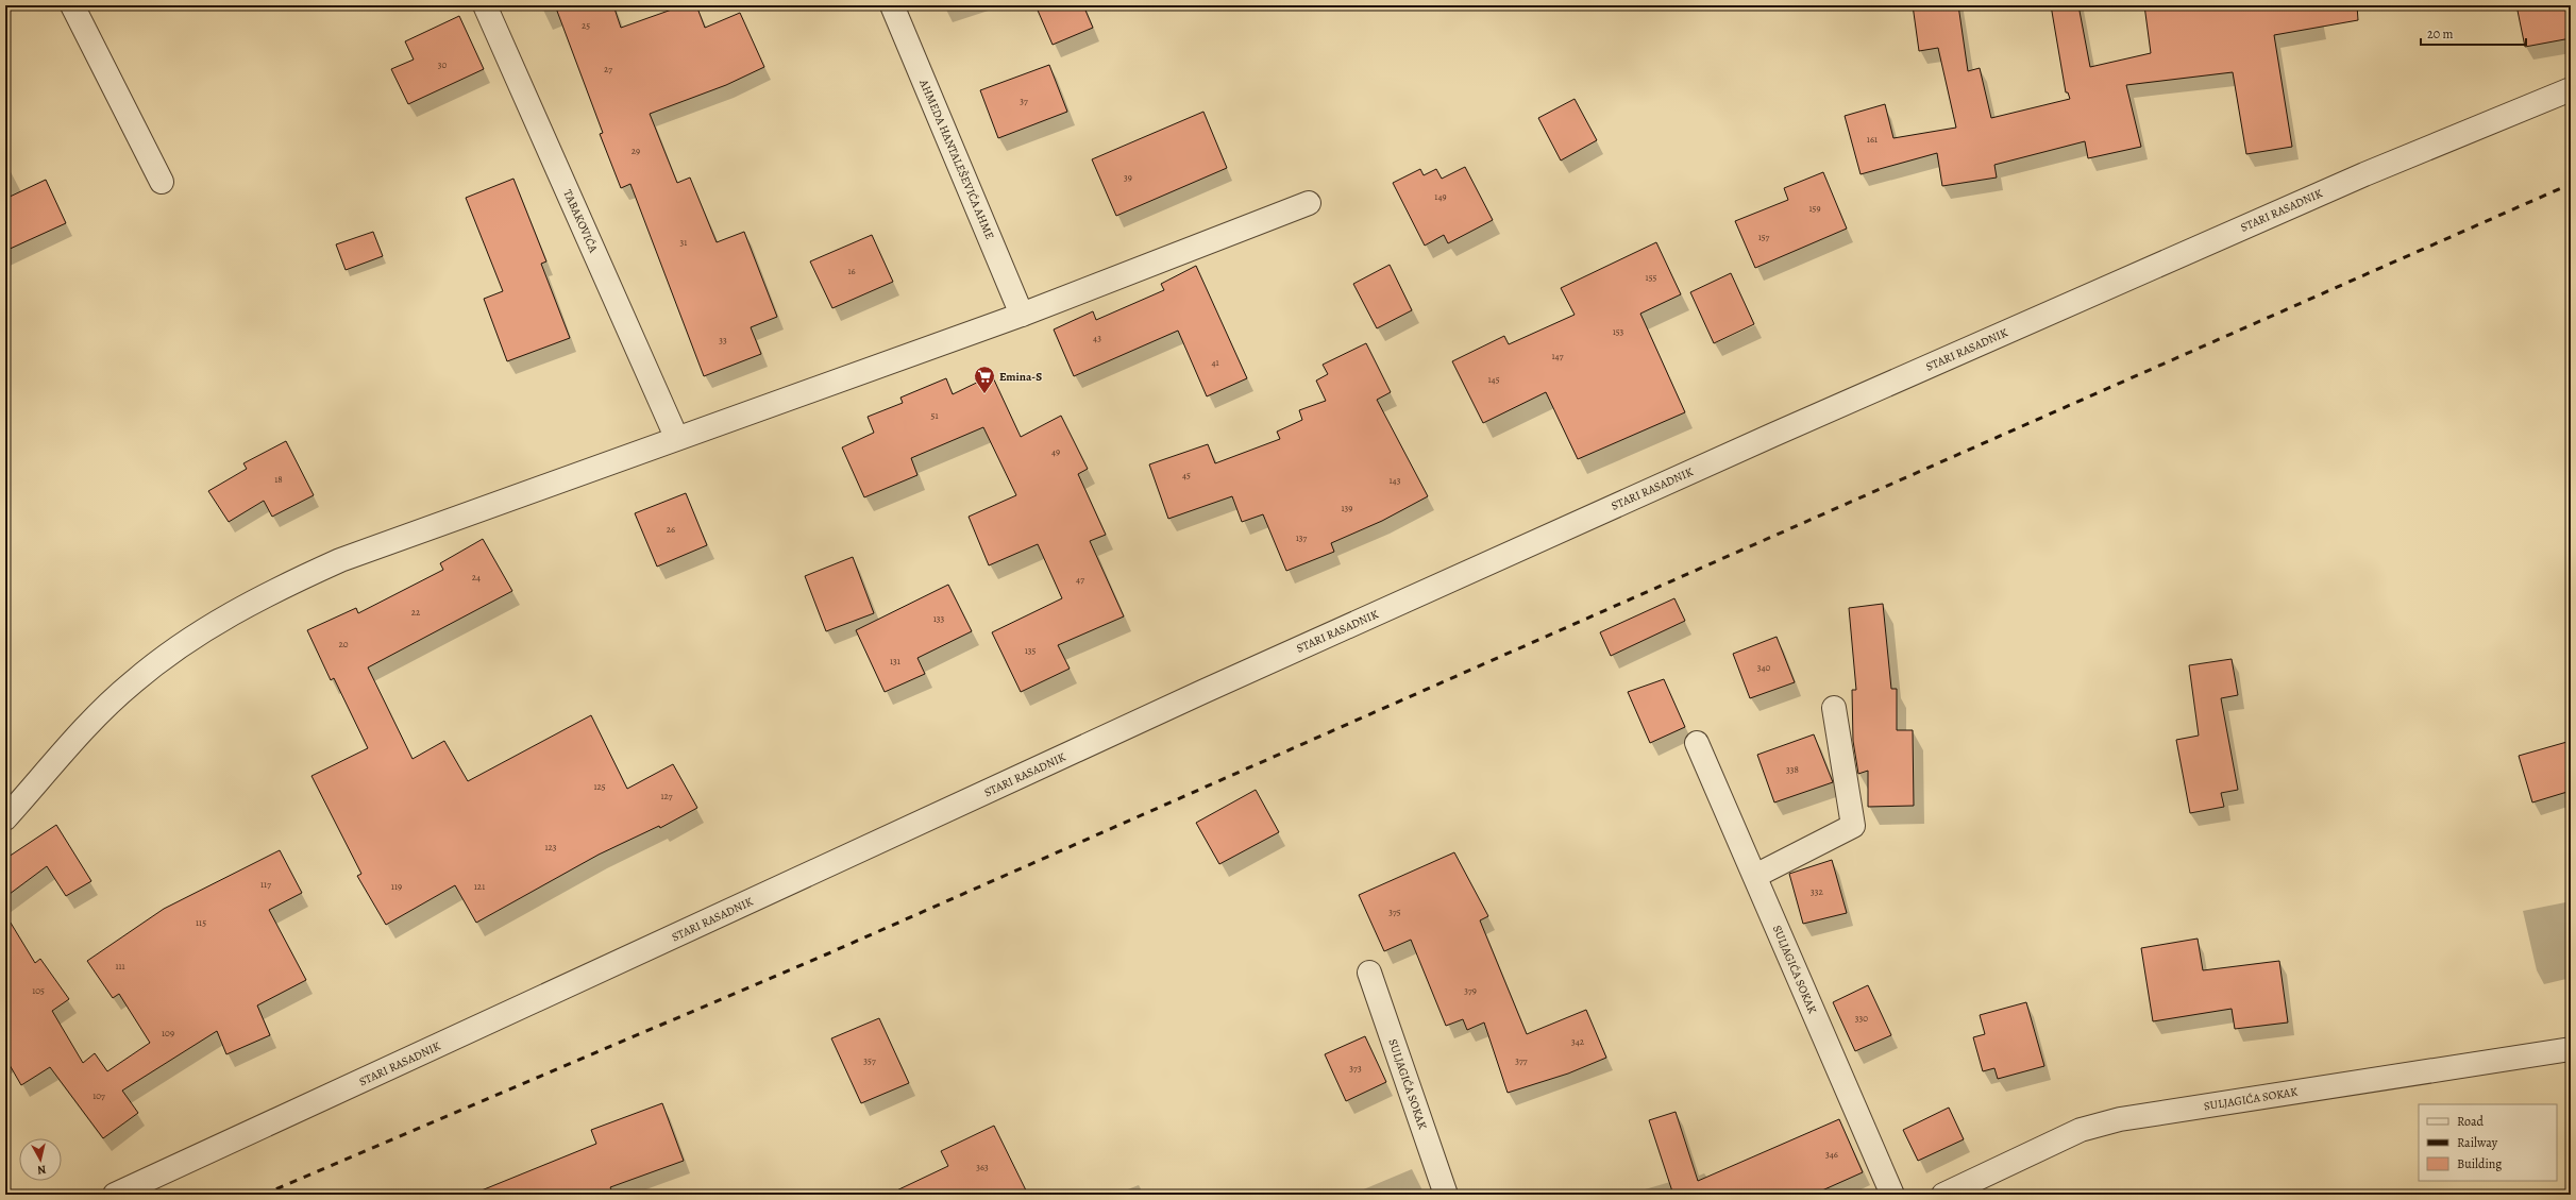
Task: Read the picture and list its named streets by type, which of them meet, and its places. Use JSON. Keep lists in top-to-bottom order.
{
  "streets": {
    "street": [
      "AHMEDA HANTALEŠEVIĆA AHME",
      "STARI RASADNIK",
      "TABAKOVIĆA",
      "SULJAGIĆA SOKAK"
    ]
  },
  "places": {
    "supermarket": ["Emina-S"]
  },
  "house_numbers": [
    "25",
    "30",
    "27",
    "37",
    "161",
    "29",
    "39",
    "149",
    "159",
    "157",
    "31",
    "16",
    "155",
    "153",
    "43",
    "33",
    "147",
    "41",
    "145",
    "51",
    "49",
    "45",
    "18",
    "143",
    "139",
    "26",
    "137",
    "24",
    "47",
    "22",
    "133",
    "20",
    "135",
    "131",
    "340",
    "338",
    "125",
    "127",
    "123",
    "117",
    "119",
    "121",
    "332",
    "375",
    "115",
    "111",
    "105",
    "379",
    "330",
    "109",
    "342",
    "357",
    "377",
    "373",
    "107",
    "346",
    "363"
  ],
  "legend": ["Road", "Railway", "Building"],
  "scale_bar": "20 m",
  "north": "bottom"
}
